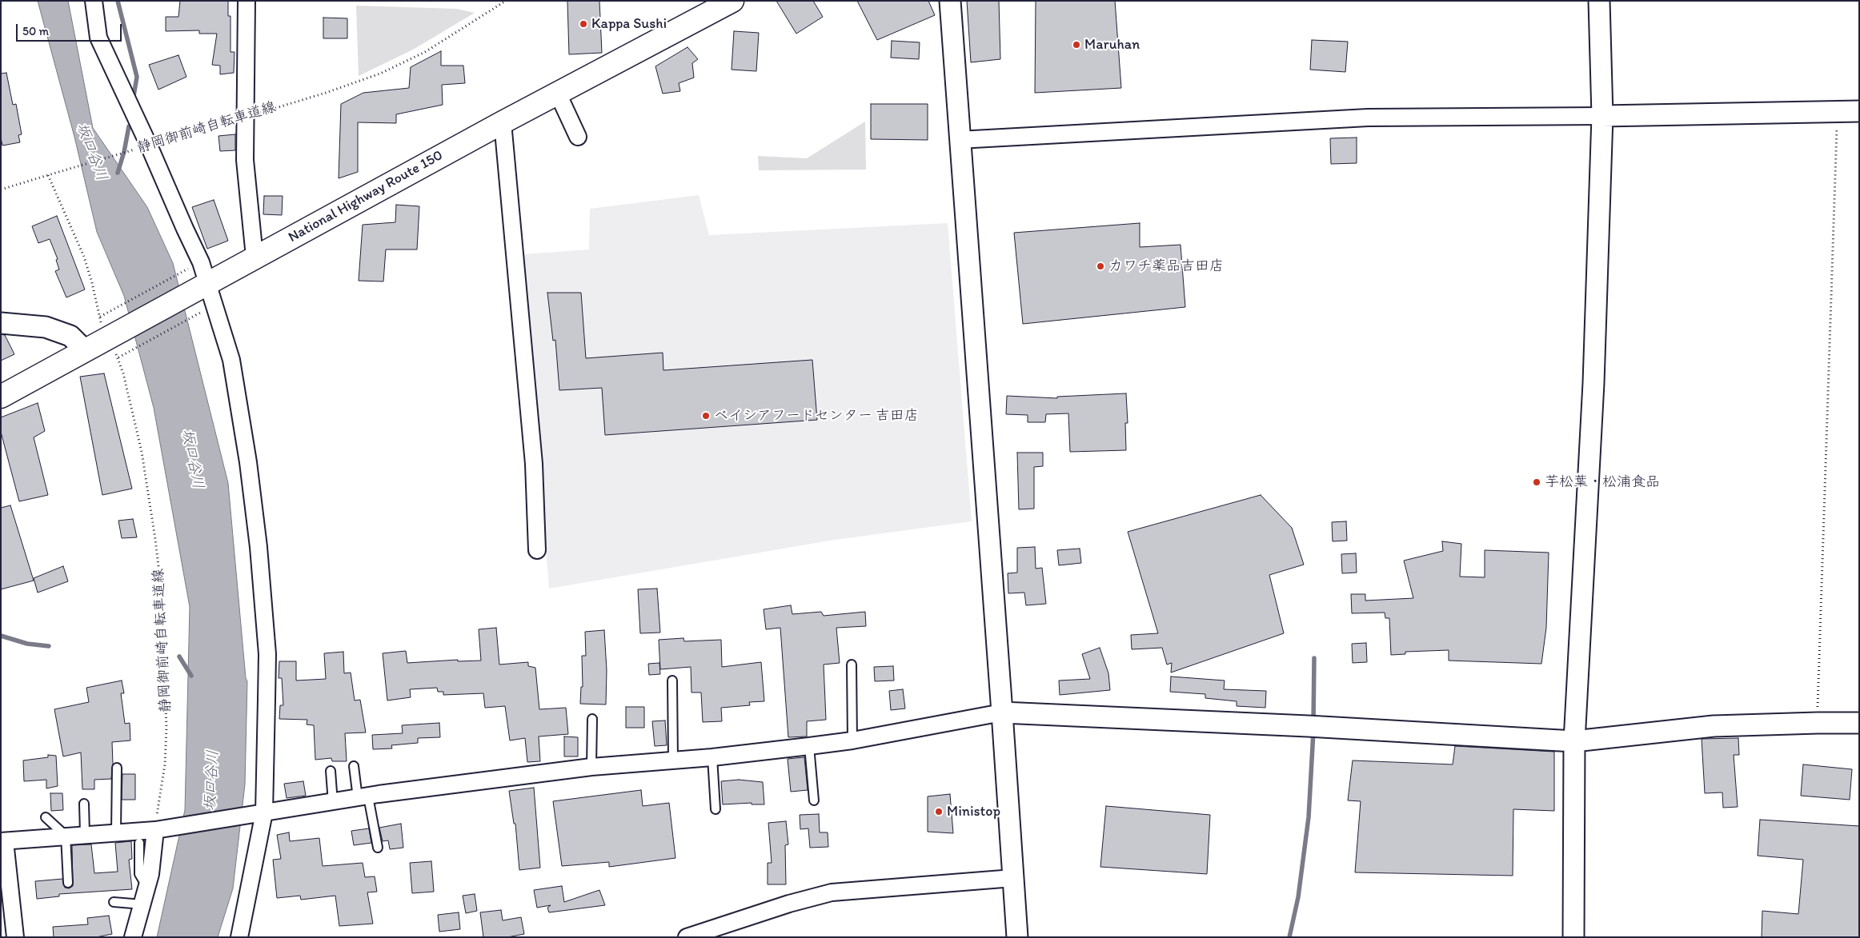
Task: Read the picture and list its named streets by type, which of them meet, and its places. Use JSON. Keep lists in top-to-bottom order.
{
  "streets": {
    "highway": ["National Highway Route 150"],
    "path": ["静岡御前崎自転車道線"]
  },
  "crossings": [
    ["静岡御前崎自転車道線", "National Highway Route 150"]
  ],
  "water": ["坂口谷川"],
  "places": [
    "Kappa Sushi",
    "Maruhan",
    "カワチ薬品吉田店",
    "ベイシアフードセンター 吉田店",
    "芋松葉・松浦食品",
    "Ministop"
  ],
  "scale_bar": "50 m"
}
